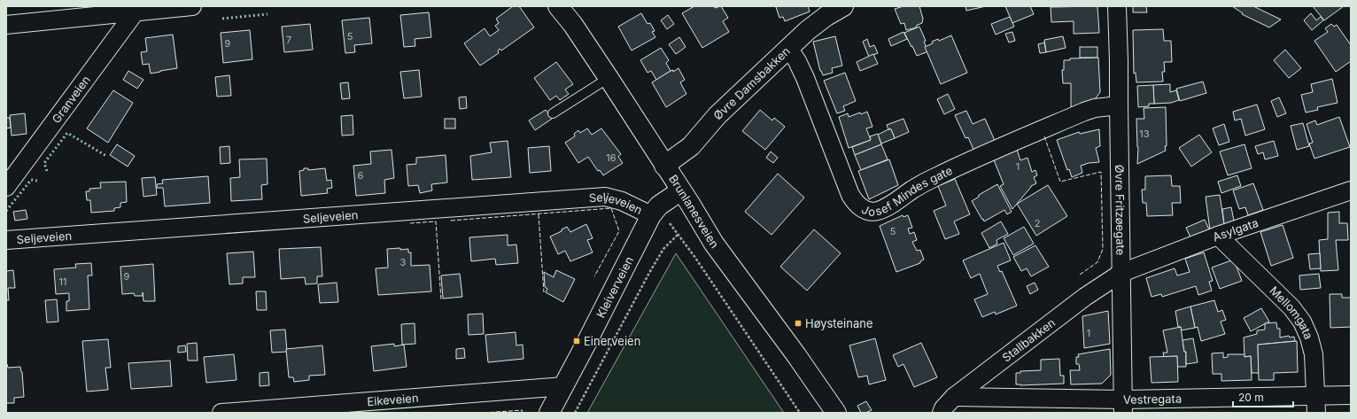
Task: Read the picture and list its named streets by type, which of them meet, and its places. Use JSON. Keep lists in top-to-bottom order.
{
  "streets": {
    "main road": ["Øvre Damsbakken", "Brunlanesveien", "Kleiverveien"],
    "street": [
      "Granveien",
      "Josef Mindes gate",
      "Seljeveien",
      "Øvre Fritzøegate",
      "Asylgata",
      "Mellomgata",
      "Stallbakken",
      "Vestregata",
      "Eikeveien"
    ]
  },
  "crossings": [
    ["Øvre Damsbakken", "Josef Mindes gate"],
    ["Øvre Damsbakken", "Brunlanesveien"],
    ["Josef Mindes gate", "Øvre Fritzøegate"],
    ["Seljeveien", "Kleiverveien"],
    ["Øvre Fritzøegate", "Asylgata"],
    ["Øvre Fritzøegate", "Stallbakken"],
    ["Øvre Fritzøegate", "Vestregata"],
    ["Brunlanesveien", "Kleiverveien"],
    ["Asylgata", "Mellomgata"],
    ["Asylgata", "Stallbakken"],
    ["Kleiverveien", "Eikeveien"],
    ["Mellomgata", "Vestregata"],
    ["Stallbakken", "Vestregata"]
  ],
  "places": {
    "transit": ["Høysteinane", "Einerveien"]
  },
  "house_numbers": [
    "5",
    "7",
    "9",
    "13",
    "16",
    "1",
    "6",
    "2",
    "5",
    "3",
    "9",
    "11",
    "1"
  ],
  "scale_bar": "20 m"
}
